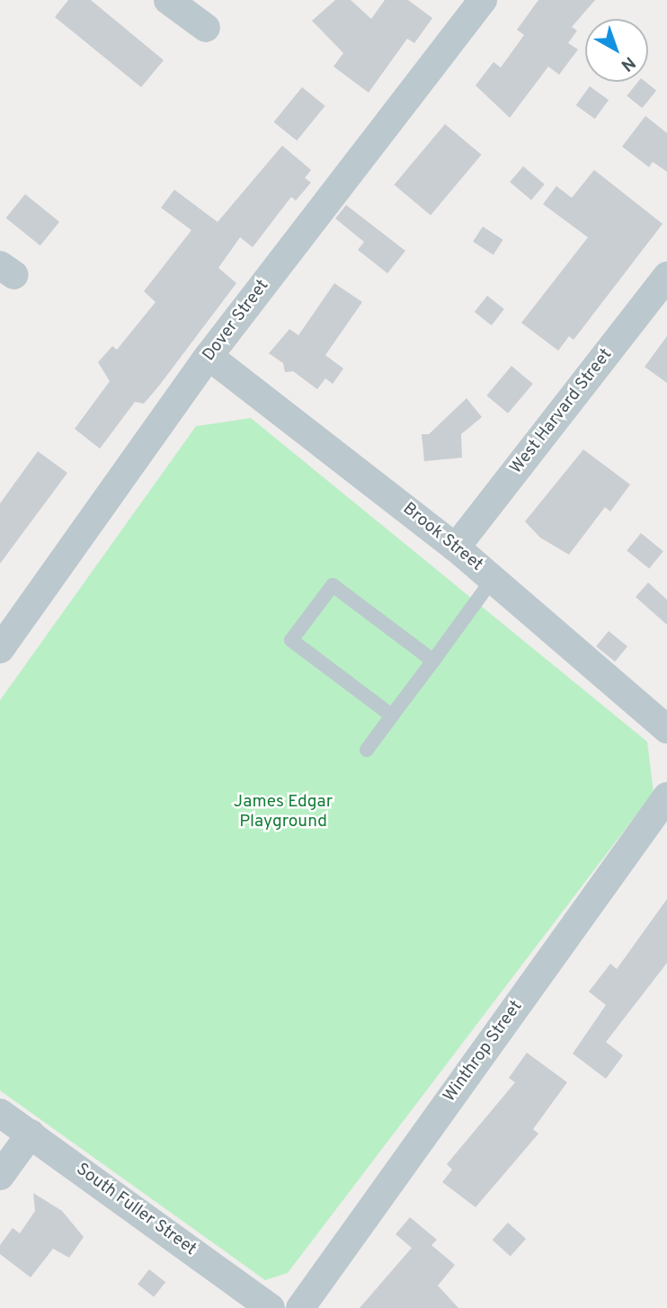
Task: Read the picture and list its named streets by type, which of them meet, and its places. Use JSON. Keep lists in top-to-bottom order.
{
  "streets": {
    "street": [
      "Dover Street",
      "West Harvard Street",
      "Brook Street",
      "Winthrop Street",
      "South Fuller Street"
    ]
  },
  "crossings": [
    ["Dover Street", "Brook Street"],
    ["West Harvard Street", "Brook Street"]
  ],
  "parks": ["James Edgar Playground"],
  "north": "bottom right"
}
